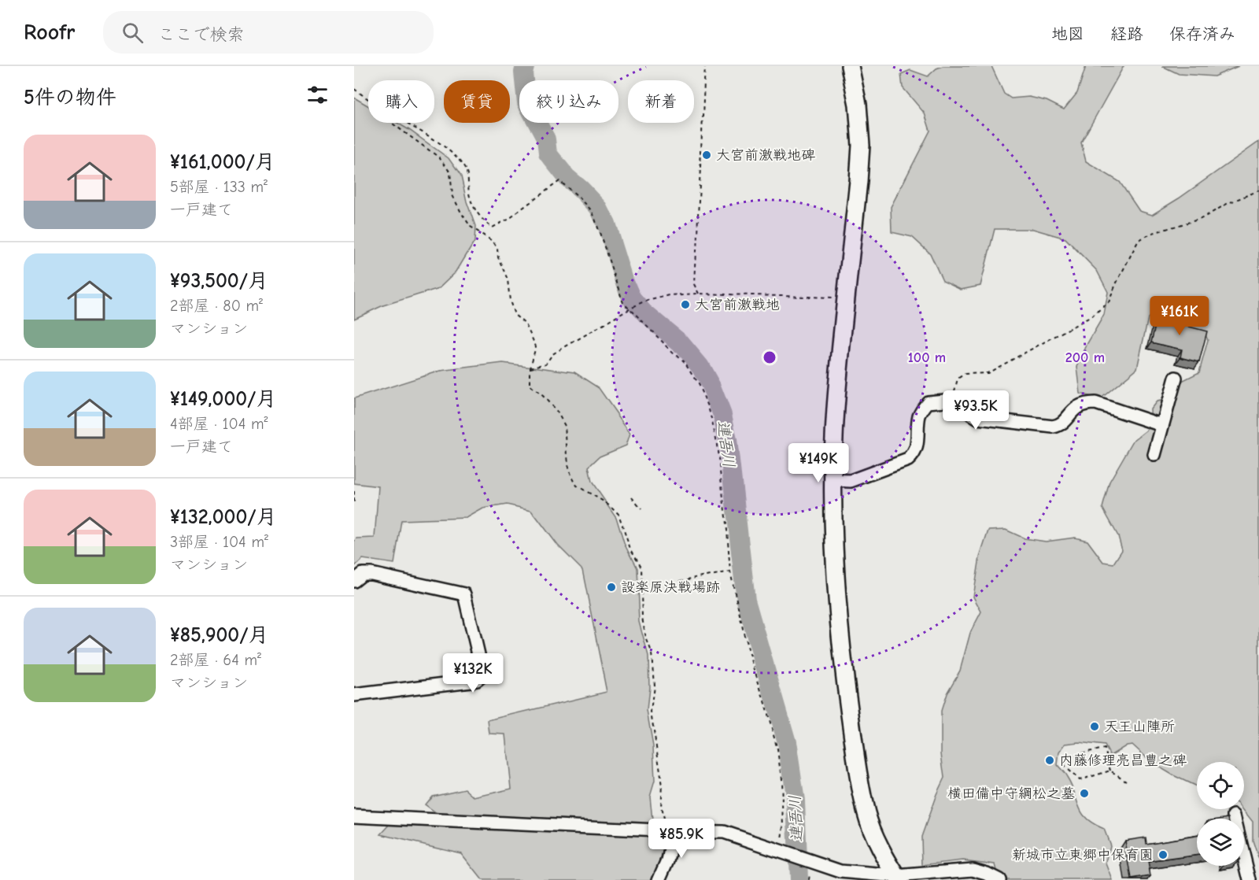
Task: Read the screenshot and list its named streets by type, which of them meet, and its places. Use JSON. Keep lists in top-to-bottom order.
{
  "water": ["連吾川"],
  "places": [
    "大宮前激戦地碑",
    "大宮前激戦地",
    "設楽原決戦場跡",
    "天王山陣所",
    "内藤修理亮昌豊之碑",
    "横田備中守綱松之墓",
    "新城市立東郷中保育園"
  ],
  "page": {
    "header": "Roofr",
    "search": "ここで検索",
    "nav": ["地図", "経路", "保存済み"],
    "heading": "5件の物件",
    "chip": [
      "購入",
      "賃貸",
      "絞り込み",
      "新着"
    ],
    "list": [
      {
        "name": "¥161,000/月",
        "note": "5部屋 · 133 m² · 一戸建て"
      },
      {
        "name": "¥93,500/月",
        "note": "2部屋 · 80 m² · マンション"
      },
      {
        "name": "¥149,000/月",
        "note": "4部屋 · 104 m² · 一戸建て"
      },
      {
        "name": "¥132,000/月",
        "note": "3部屋 · 104 m² · マンション"
      },
      {
        "name": "¥85,900/月",
        "note": "2部屋 · 64 m² · マンション"
      }
    ],
    "price": [
      "¥161K",
      "¥93.5K",
      "¥149K",
      "¥132K",
      "¥85.9K"
    ]
  },
  "rings": ["100 m", "200 m"]
}
